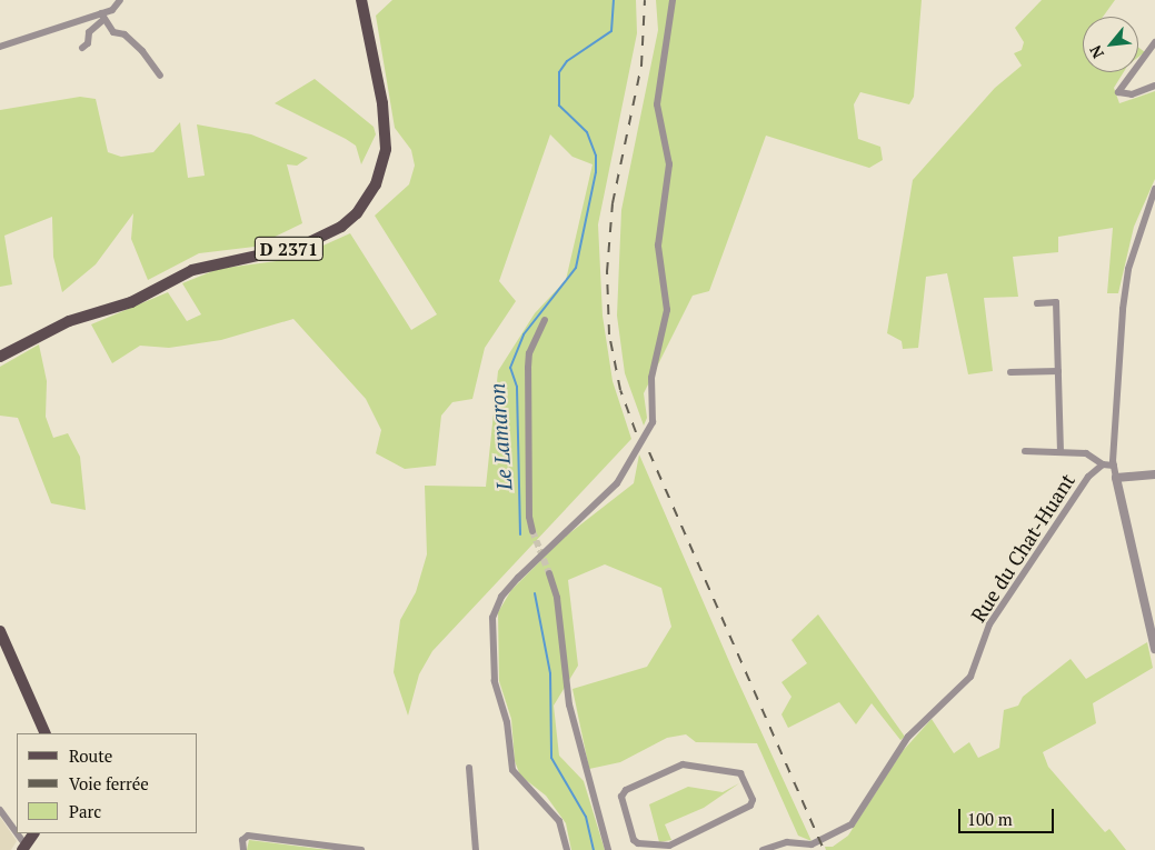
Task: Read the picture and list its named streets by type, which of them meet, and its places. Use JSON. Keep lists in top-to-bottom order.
{
  "streets": {
    "main road": ["D 2371"],
    "street": ["Rue du Chat-Huant"]
  },
  "water": ["Le Lamaron"],
  "legend": ["Route", "Voie ferrée", "Parc"],
  "scale_bar": "100 m",
  "north": "bottom left"
}
